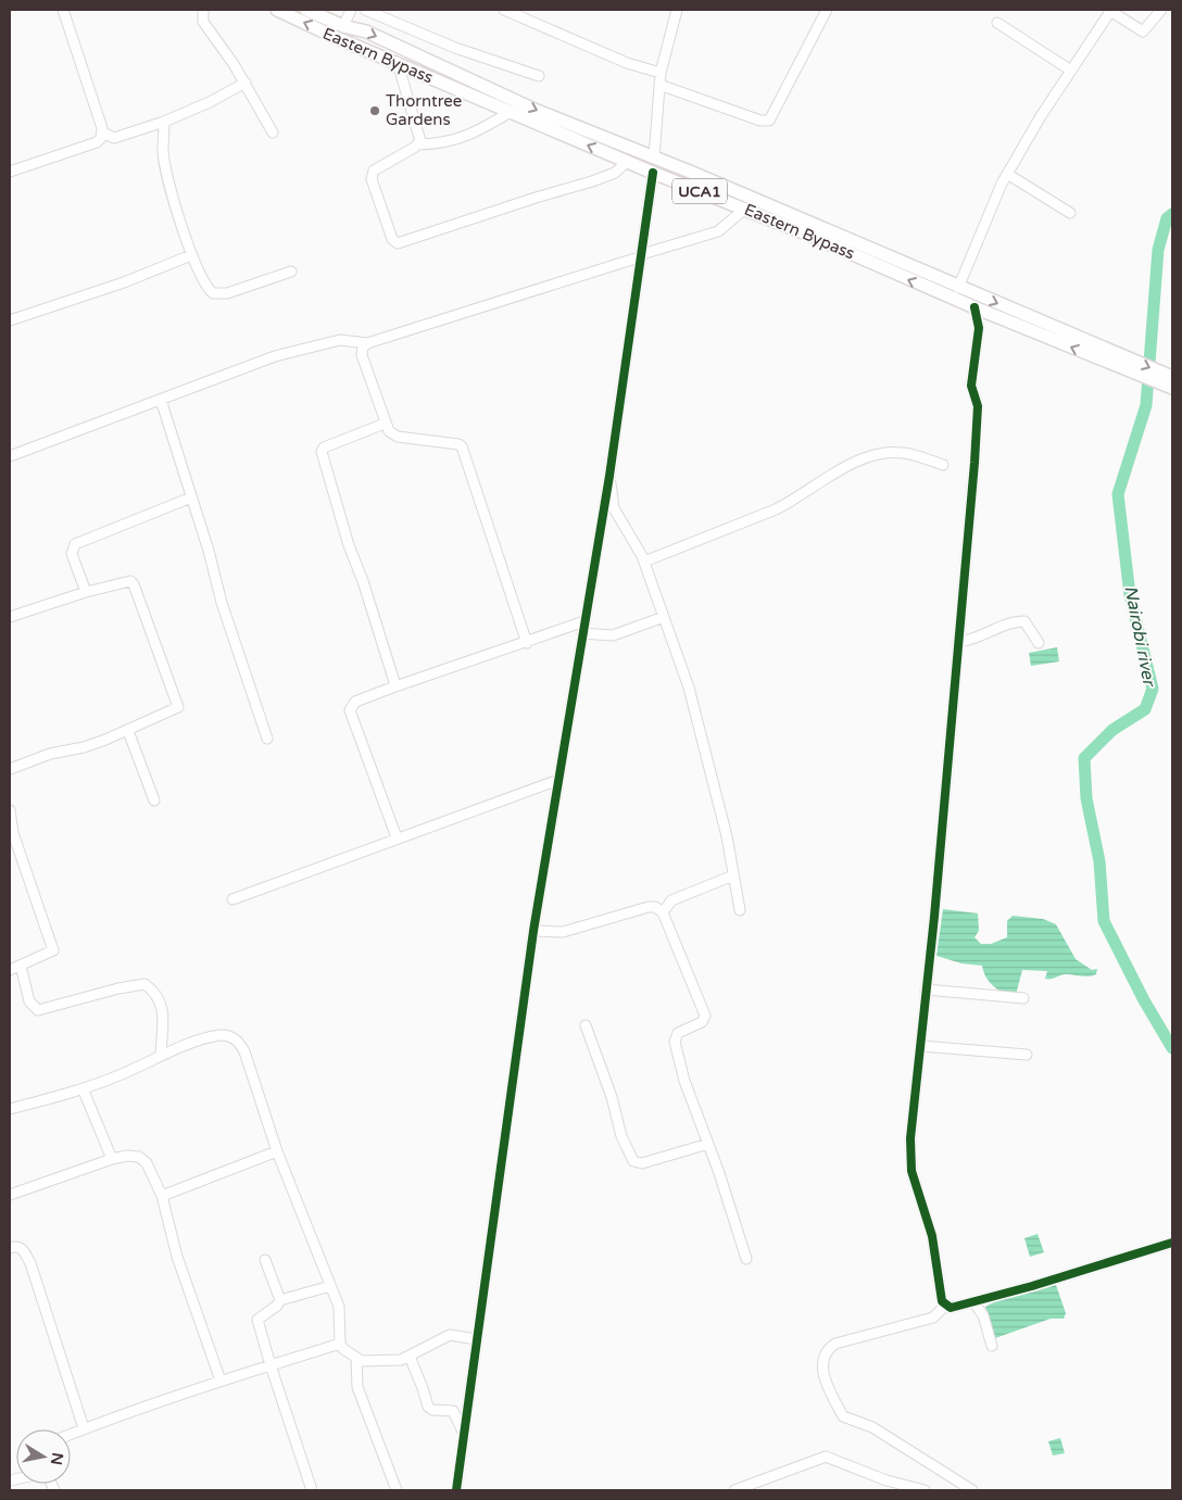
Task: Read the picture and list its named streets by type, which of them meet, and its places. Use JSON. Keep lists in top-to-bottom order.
{
  "streets": {
    "main road": ["Eastern Bypass", "UCA1"]
  },
  "water": ["Nairobi river"],
  "places": ["Thorntree Gardens"],
  "north": "right"
}
